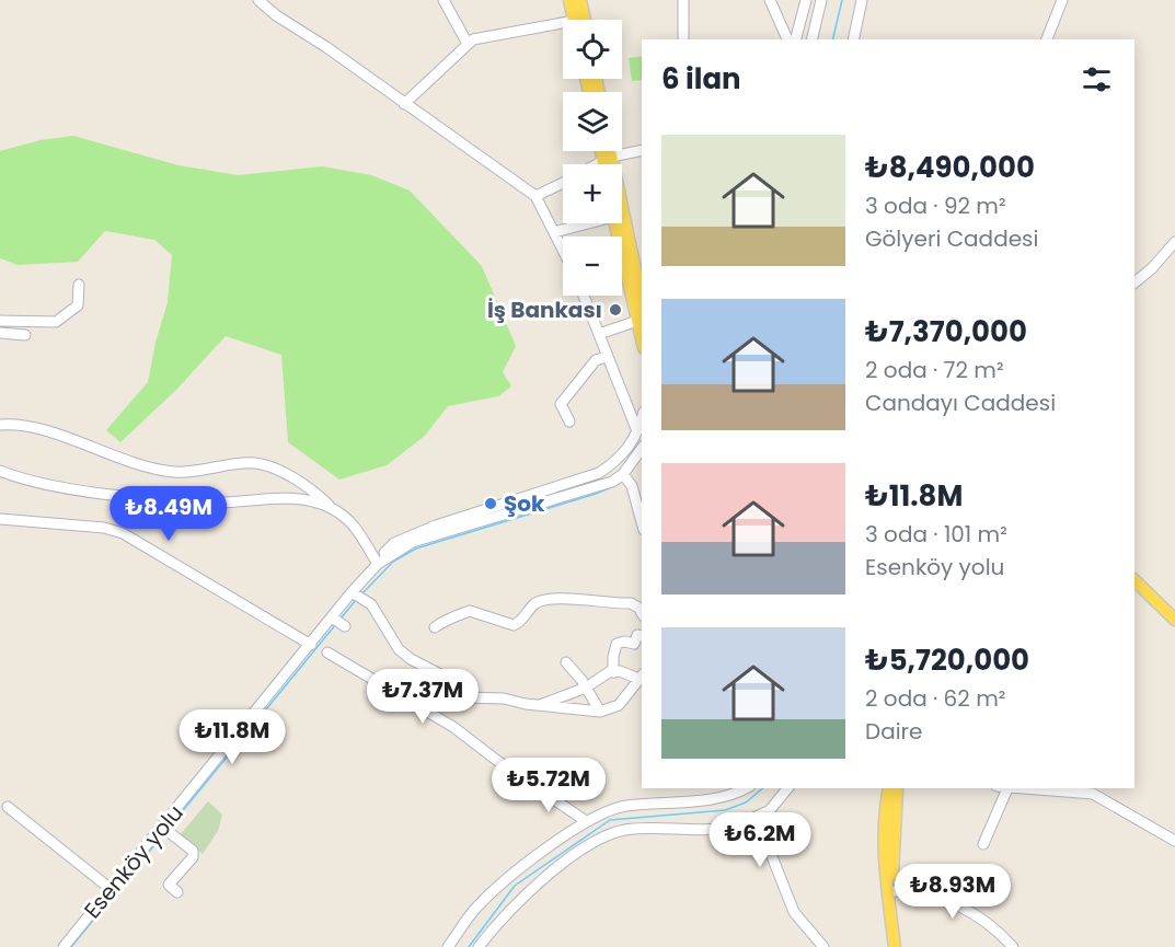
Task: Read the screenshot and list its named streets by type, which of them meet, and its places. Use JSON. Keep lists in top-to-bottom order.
{
  "streets": {
    "street": ["Esenköy yolu"]
  },
  "places": ["İş Bankası", "Şok"],
  "page": {
    "map_buttons": ["+", "−"],
    "heading": "6 ilan",
    "list": [
      {
        "name": "₺8,490,000",
        "note": "3 oda · 92 m² · Gölyeri Caddesi"
      },
      {
        "name": "₺7,370,000",
        "note": "2 oda · 72 m² · Candayı Caddesi"
      },
      {
        "name": "₺11.8M",
        "note": "3 oda · 101 m² · Esenköy yolu"
      },
      {
        "name": "₺5,720,000",
        "note": "2 oda · 62 m² · Daire"
      }
    ],
    "price": [
      "₺8.49M",
      "₺7.37M",
      "₺11.8M",
      "₺5.72M",
      "₺6.2M",
      "₺8.93M"
    ]
  }
}
